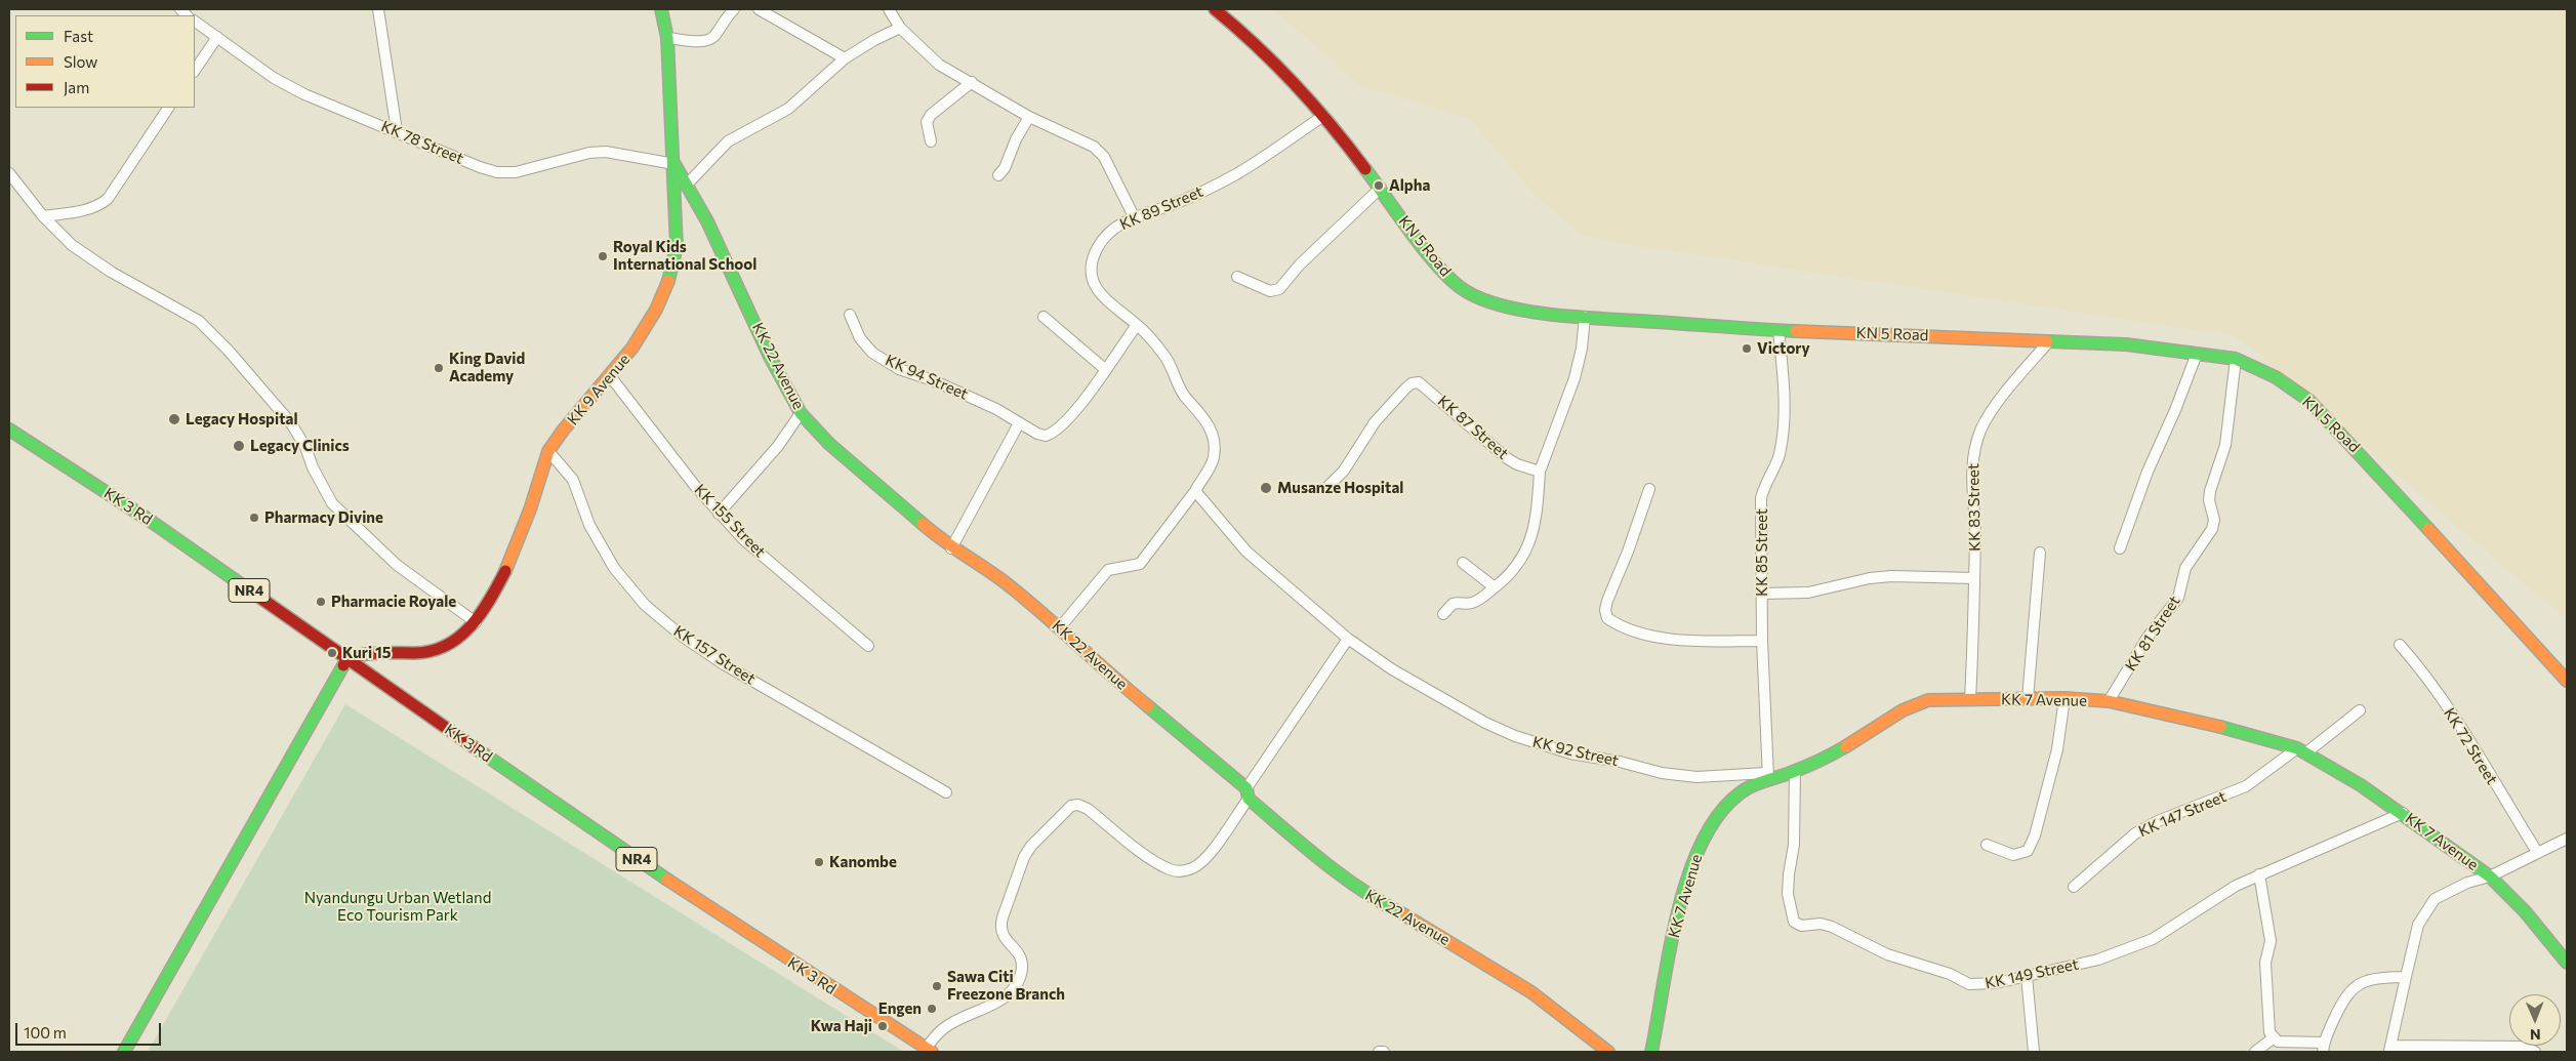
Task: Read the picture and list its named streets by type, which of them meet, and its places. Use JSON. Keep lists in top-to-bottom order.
{
  "streets": {
    "main road": [
      "KN 5 Road",
      "KK 22 Avenue",
      "KK 9 Avenue",
      "KK 3 Rd",
      "NR4",
      "KK 7 Avenue"
    ],
    "street": [
      "KK 78 Street",
      "KK 89 Street",
      "KK 94 Street",
      "KK 87 Street",
      "KK 83 Street",
      "KK 155 Street",
      "KK 85 Street",
      "KK 81 Street",
      "KK 157 Street",
      "KK 72 Street",
      "KK 92 Street",
      "KK 147 Street",
      "KK 149 Street"
    ]
  },
  "crossings": [
    ["KK 78 Street", "KK 22 Avenue"],
    ["KK 78 Street", "KK 9 Avenue"],
    ["KK 89 Street", "KN 5 Road"],
    ["KK 89 Street", "KK 94 Street"],
    ["KK 89 Street", "KK 92 Street"],
    ["KN 5 Road", "KK 83 Street"],
    ["KN 5 Road", "KK 85 Street"],
    ["KN 5 Road", "KK 81 Street"],
    ["KK 22 Avenue", "KK 9 Avenue"],
    ["KK 9 Avenue", "KK 3 Rd"],
    ["KK 9 Avenue", "KK 155 Street"],
    ["KK 9 Avenue", "KK 157 Street"],
    ["KK 83 Street", "KK 7 Avenue"],
    ["KK 85 Street", "KK 7 Avenue"],
    ["KK 85 Street", "KK 92 Street"],
    ["KK 81 Street", "KK 7 Avenue"],
    ["KK 7 Avenue", "KK 92 Street"],
    ["KK 7 Avenue", "KK 147 Street"],
    ["KK 7 Avenue", "KK 149 Street"]
  ],
  "parks": ["Nyandungu Urban Wetland Eco Tourism Park"],
  "places": [
    "Alpha",
    "Royal Kids International School",
    "Victory",
    "King David Academy",
    "Legacy Hospital",
    "Legacy Clinics",
    "Musanze Hospital",
    "Pharmacy Divine",
    "Pharmacie Royale",
    "Kuri 15",
    "Kanombe",
    "Sawa Citi Freezone Branch",
    "Engen",
    "Kwa Haji"
  ],
  "legend": ["Fast", "Slow", "Jam"],
  "scale_bar": "100 m",
  "north": "bottom"
}
